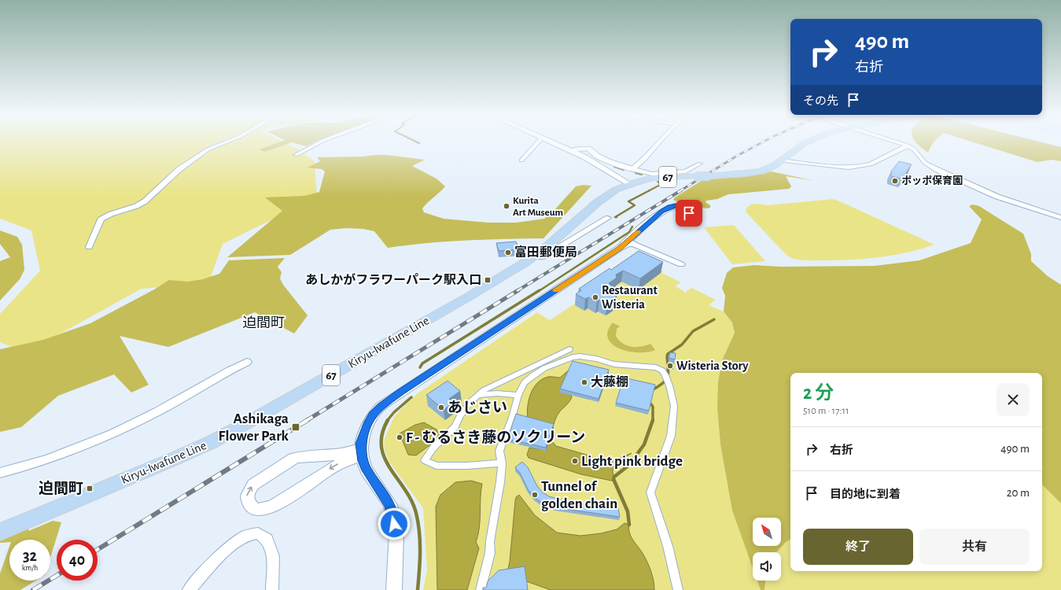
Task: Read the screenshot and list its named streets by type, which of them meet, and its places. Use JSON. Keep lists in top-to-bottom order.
{
  "streets": {
    "main road": ["67", "Kiryu-Iwafune Line"]
  },
  "crossings": [
    ["67", "Kiryu-Iwafune Line"]
  ],
  "districts": ["迫間町"],
  "places": {
    "other": [
      "ポッポ保育園",
      "Kurita Art Museum",
      "富田郵便局",
      "Restaurant Wisteria",
      "Wisteria Story",
      "大藤棚",
      "あじさい",
      "F - むるさき藤のソクリーン",
      "Light pink bridge",
      "Tunnel of golden chain"
    ],
    "transit": ["あしかがフラワーパーク駅入口", "Ashikaga Flower Park", "迫間町"]
  },
  "north": "top left",
  "page": {
    "turn": ["490 m", "右折"],
    "then": "その先",
    "heading": ["2 分", "510 m · 17:11"],
    "list": [
      {
        "name": "右折",
        "value": "490 m"
      },
      {
        "name": "目的地に到着",
        "value": "20 m"
      }
    ],
    "buttons": ["終了", "共有"],
    "speed": "32 km/h",
    "limit": "40"
  }
}
